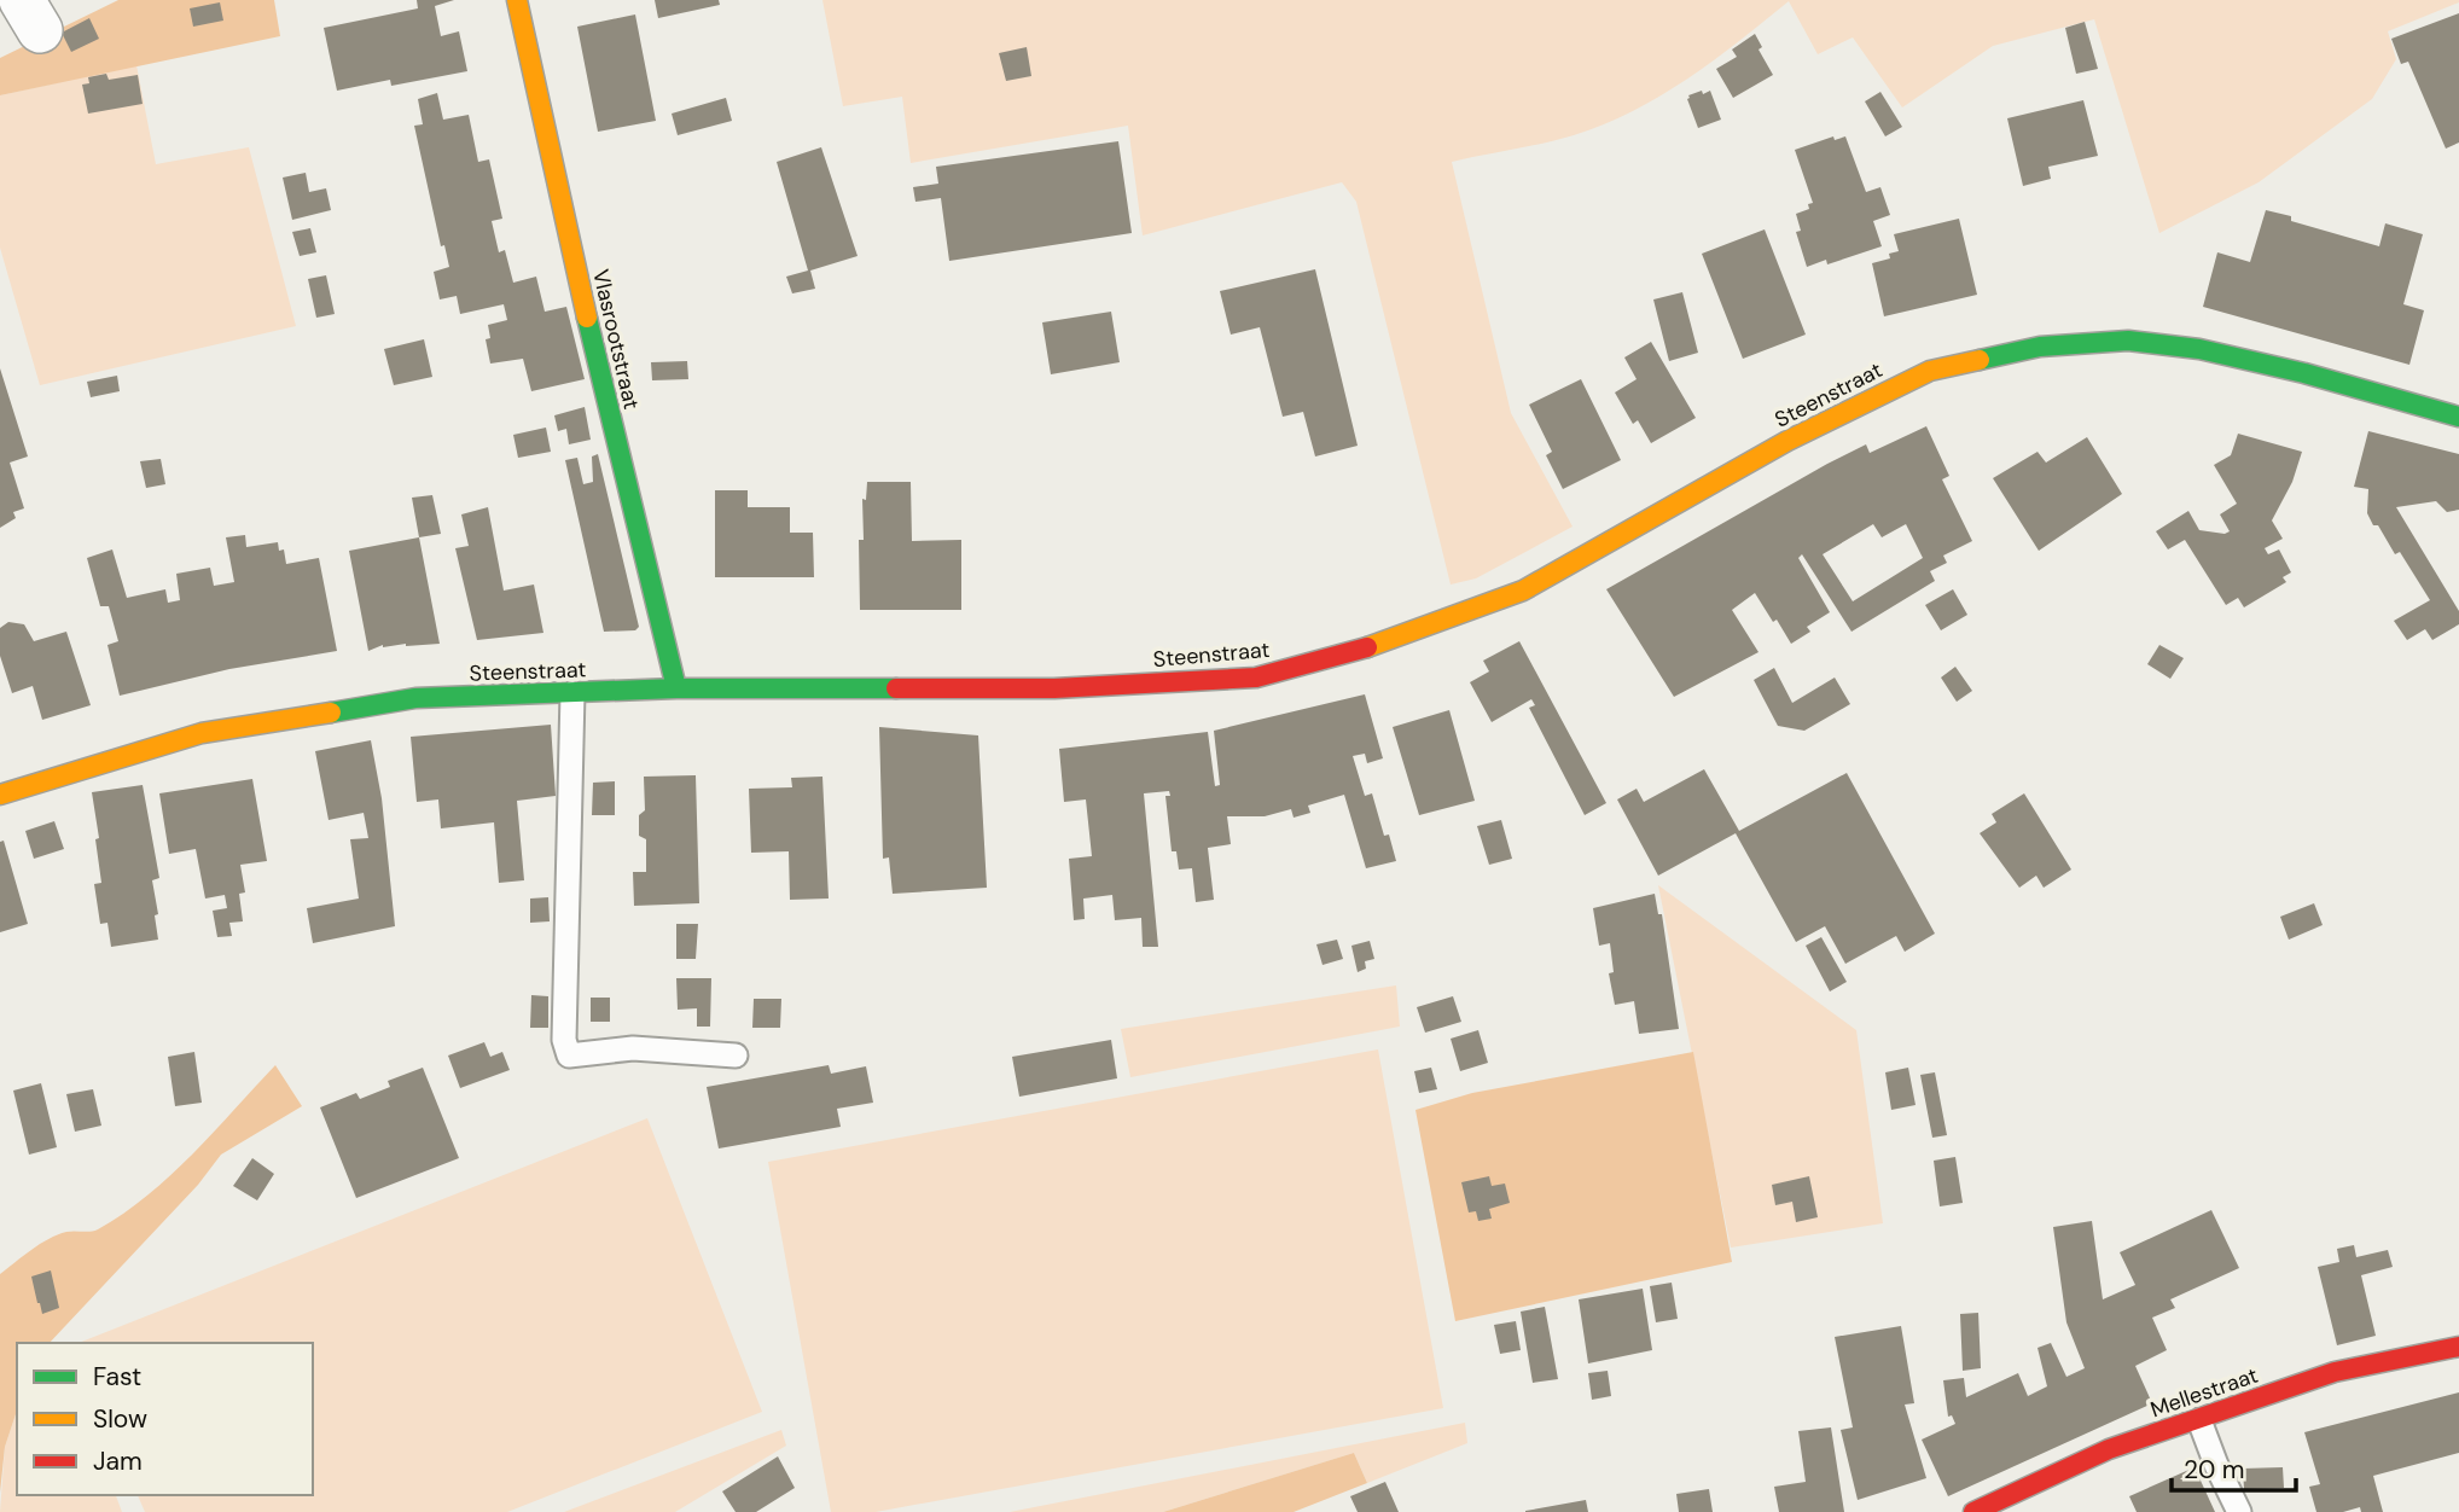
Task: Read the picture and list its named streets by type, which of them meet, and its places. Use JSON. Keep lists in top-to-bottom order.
{
  "streets": {
    "street": ["Vlasrootstraat", "Steenstraat", "Mellestraat"]
  },
  "crossings": [
    ["Vlasrootstraat", "Steenstraat"]
  ],
  "legend": ["Fast", "Slow", "Jam"],
  "scale_bar": "20 m"
}
